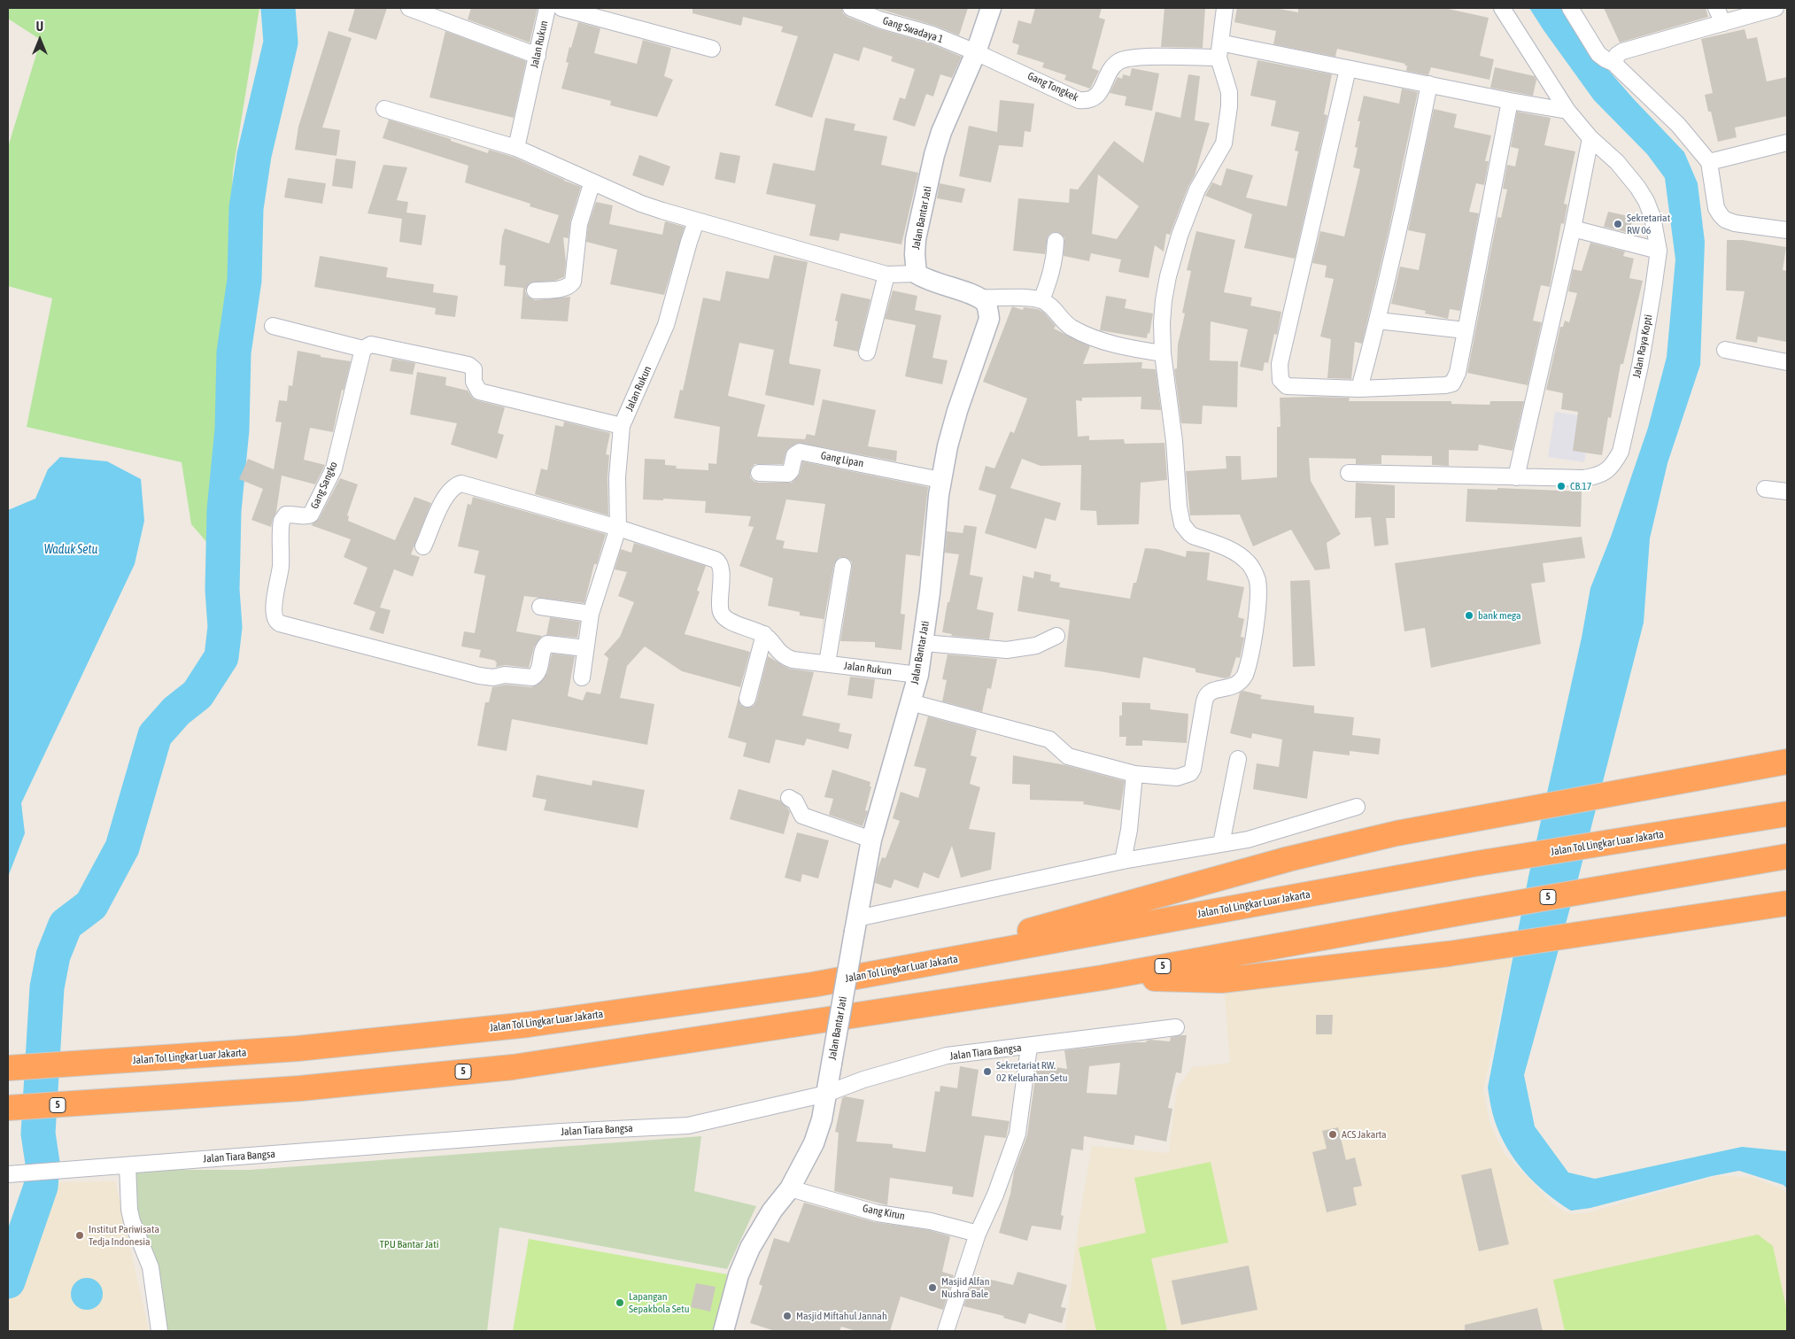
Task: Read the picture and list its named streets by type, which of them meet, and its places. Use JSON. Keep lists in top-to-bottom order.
{
  "streets": {
    "highway": ["Jalan Tol Lingkar Luar Jakarta", "5"],
    "street": [
      "Gang Swadaya 1",
      "Jalan Rukun",
      "Gang Tongkek",
      "Jalan Bantar Jati",
      "Jalan Raya Kopti",
      "Gang Lipan",
      "Gang Sangko",
      "Jalan Tiara Bangsa",
      "Gang Kirun"
    ]
  },
  "crossings": [
    ["Gang Swadaya 1", "Gang Tongkek"],
    ["Gang Swadaya 1", "Jalan Bantar Jati"],
    ["Jalan Rukun", "Jalan Bantar Jati"],
    ["Gang Tongkek", "Jalan Bantar Jati"],
    ["Jalan Bantar Jati", "Gang Lipan"],
    ["Jalan Bantar Jati", "Jalan Tiara Bangsa"],
    ["Jalan Bantar Jati", "Gang Kirun"]
  ],
  "water": ["Waduk Setu"],
  "parks": ["TPU Bantar Jati"],
  "places": [
    "Sekretariat RW 06",
    "CB.17",
    "bank mega",
    "Sekretariat RW. 02 Kelurahan Setu",
    "ACS Jakarta",
    "Institut Pariwisata Tedja Indonesia",
    "Masjid Alfan Nushra Bale",
    "Lapangan Sepakbola Setu",
    "Masjid Miftahul Jannah"
  ],
  "north": "top"
}
